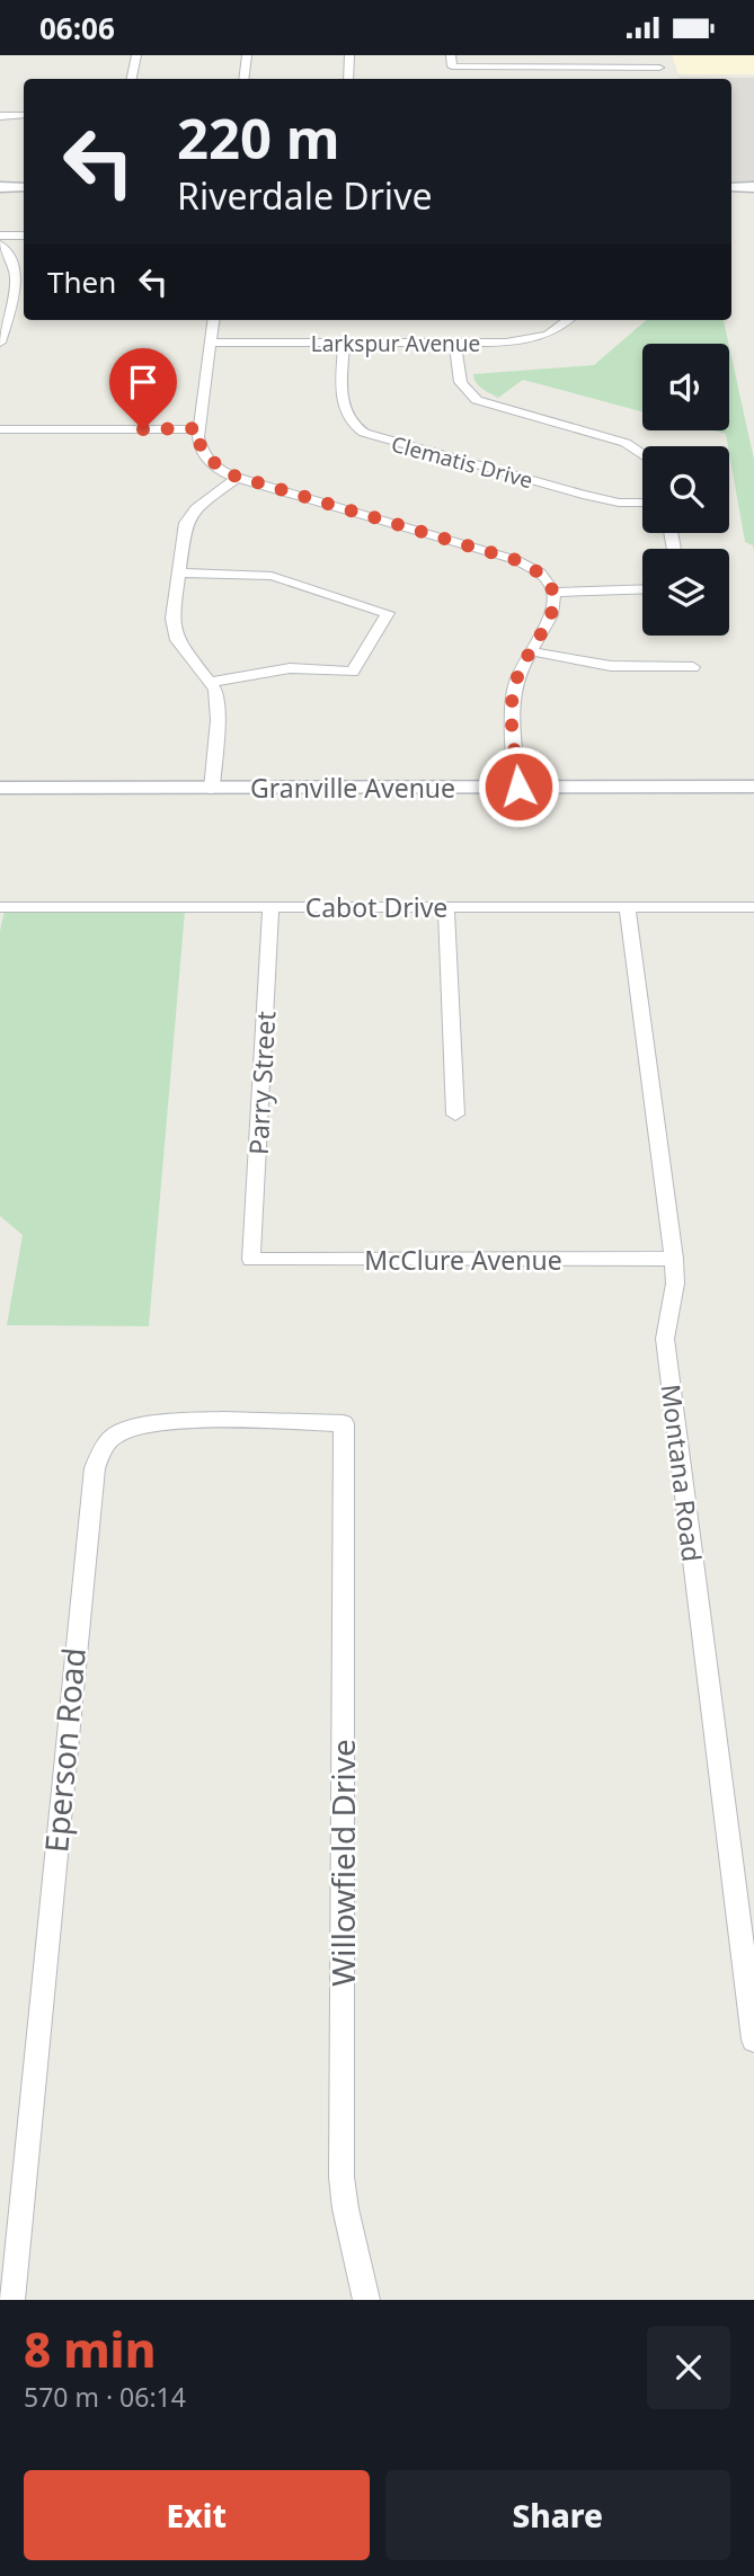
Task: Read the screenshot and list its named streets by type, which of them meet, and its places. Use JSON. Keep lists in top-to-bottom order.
{
  "streets": {
    "street": [
      "Larkspur Avenue",
      "Clematis Drive",
      "Granville Avenue",
      "Cabot Drive",
      "Parry Street",
      "McClure Avenue",
      "Montana Road",
      "Eperson Road",
      "Willowfield Drive"
    ]
  },
  "crossings": [
    ["Larkspur Avenue", "Clematis Drive"],
    ["Cabot Drive", "Parry Street"],
    ["Cabot Drive", "Montana Road"],
    ["Parry Street", "McClure Avenue"],
    ["McClure Avenue", "Montana Road"],
    ["Eperson Road", "Willowfield Drive"]
  ],
  "page": {
    "status": "06:06",
    "turn": ["220 m", "Riverdale Drive"],
    "then": "Then",
    "heading": ["8 min", "570 m · 06:14"],
    "buttons": ["Exit", "Share"]
  }
}
